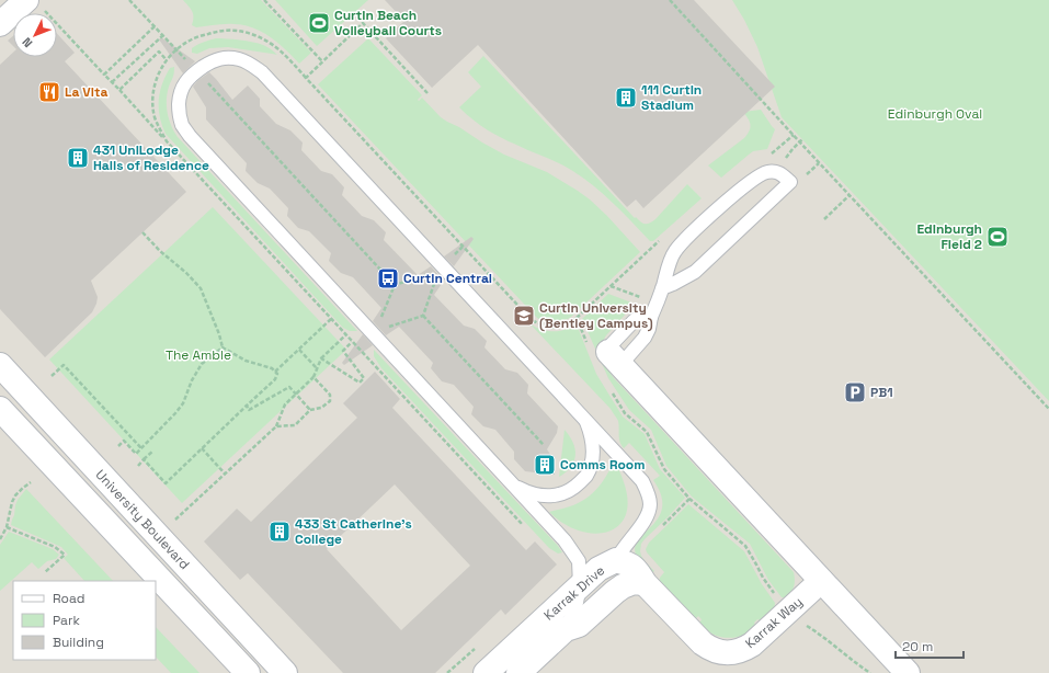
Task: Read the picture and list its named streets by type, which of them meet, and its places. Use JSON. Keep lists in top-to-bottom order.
{
  "streets": {
    "street": ["University Boulevard", "Karrak Drive", "Karrak Way"]
  },
  "crossings": [
    ["Karrak Drive", "Karrak Way"]
  ],
  "parks": ["Edinburgh Oval", "The Amble"],
  "places": {
    "sports": ["Curtin Beach Volleyball Courts", "Edinburgh Field 2"],
    "restaurant": ["La Vita"],
    "building": [
      "111 Curtin Stadium",
      "431 UniLodge Halls of Residence",
      "Comms Room",
      "433 St Catherine's College"
    ],
    "bus stop": ["Curtin Central"],
    "school or university": ["Curtin University (Bentley Campus)"],
    "parking": ["PB1"]
  },
  "legend": ["Road", "Park", "Building"],
  "scale_bar": "20 m",
  "north": "bottom left"
}
